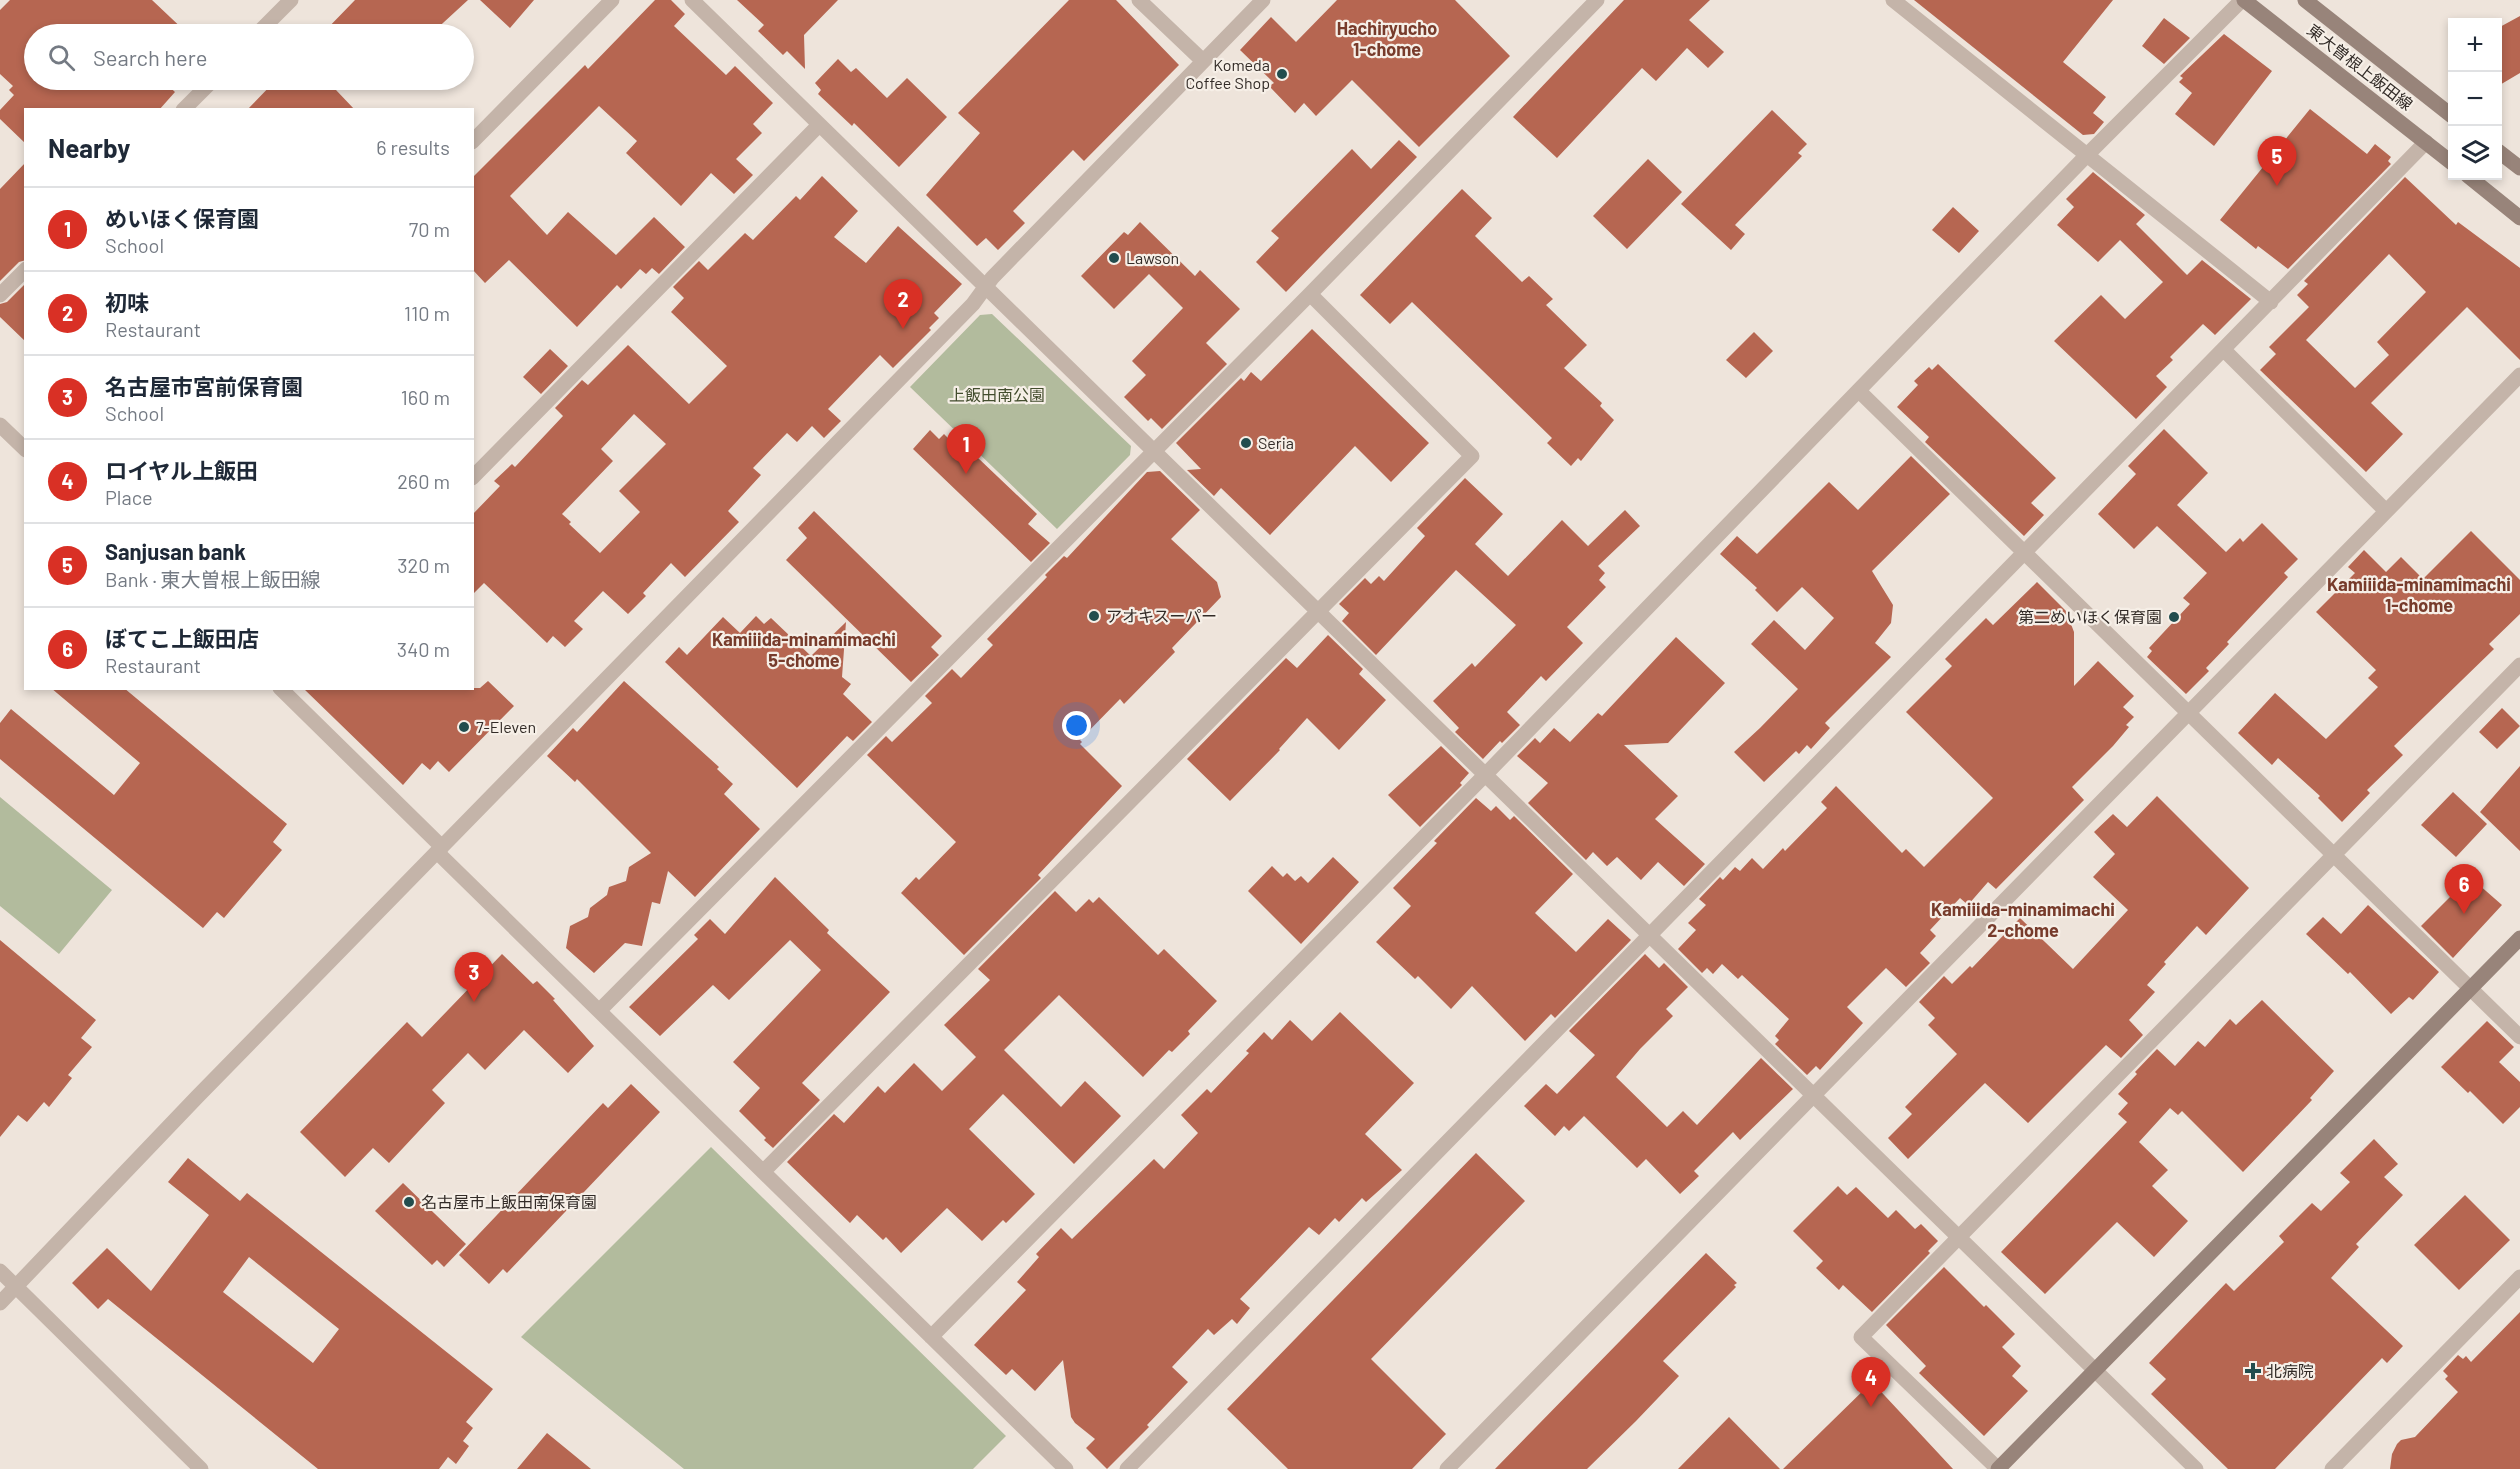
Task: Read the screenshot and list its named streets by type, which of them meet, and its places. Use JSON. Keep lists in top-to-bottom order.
{
  "streets": {
    "street": ["東大曽根上飯田線"]
  },
  "districts": [
    "Hachiryucho 1-chome",
    "Kamiiida-minamimachi 1-chome",
    "Kamiiida-minamimachi 5-chome",
    "Kamiiida-minamimachi 2-chome"
  ],
  "parks": ["上飯田南公園"],
  "places": {
    "other": [
      "Komeda Coffee Shop",
      "Lawson",
      "Seria",
      "アオキスーパー",
      "第二めいほく保育園",
      "7-Eleven",
      "名古屋市上飯田南保育園"
    ],
    "health": ["北病院"]
  },
  "page": {
    "map_buttons": ["+", "−"],
    "search": "Search here",
    "heading": ["Nearby", "6 results"],
    "pins": [
      "5",
      "2",
      "1",
      "6",
      "3",
      "4"
    ],
    "list": [
      {
        "mark": "1",
        "name": "めいほく保育園",
        "note": "School",
        "value": "70 m"
      },
      {
        "mark": "2",
        "name": "初味",
        "note": "Restaurant",
        "value": "110 m"
      },
      {
        "mark": "3",
        "name": "名古屋市宮前保育園",
        "note": "School",
        "value": "160 m"
      },
      {
        "mark": "4",
        "name": "ロイヤル上飯田",
        "note": "Place",
        "value": "260 m"
      },
      {
        "mark": "5",
        "name": "Sanjusan bank",
        "note": "Bank · 東大曽根上飯田線",
        "value": "320 m"
      },
      {
        "mark": "6",
        "name": "ぼてこ上飯田店",
        "note": "Restaurant",
        "value": "340 m"
      }
    ]
  }
}
